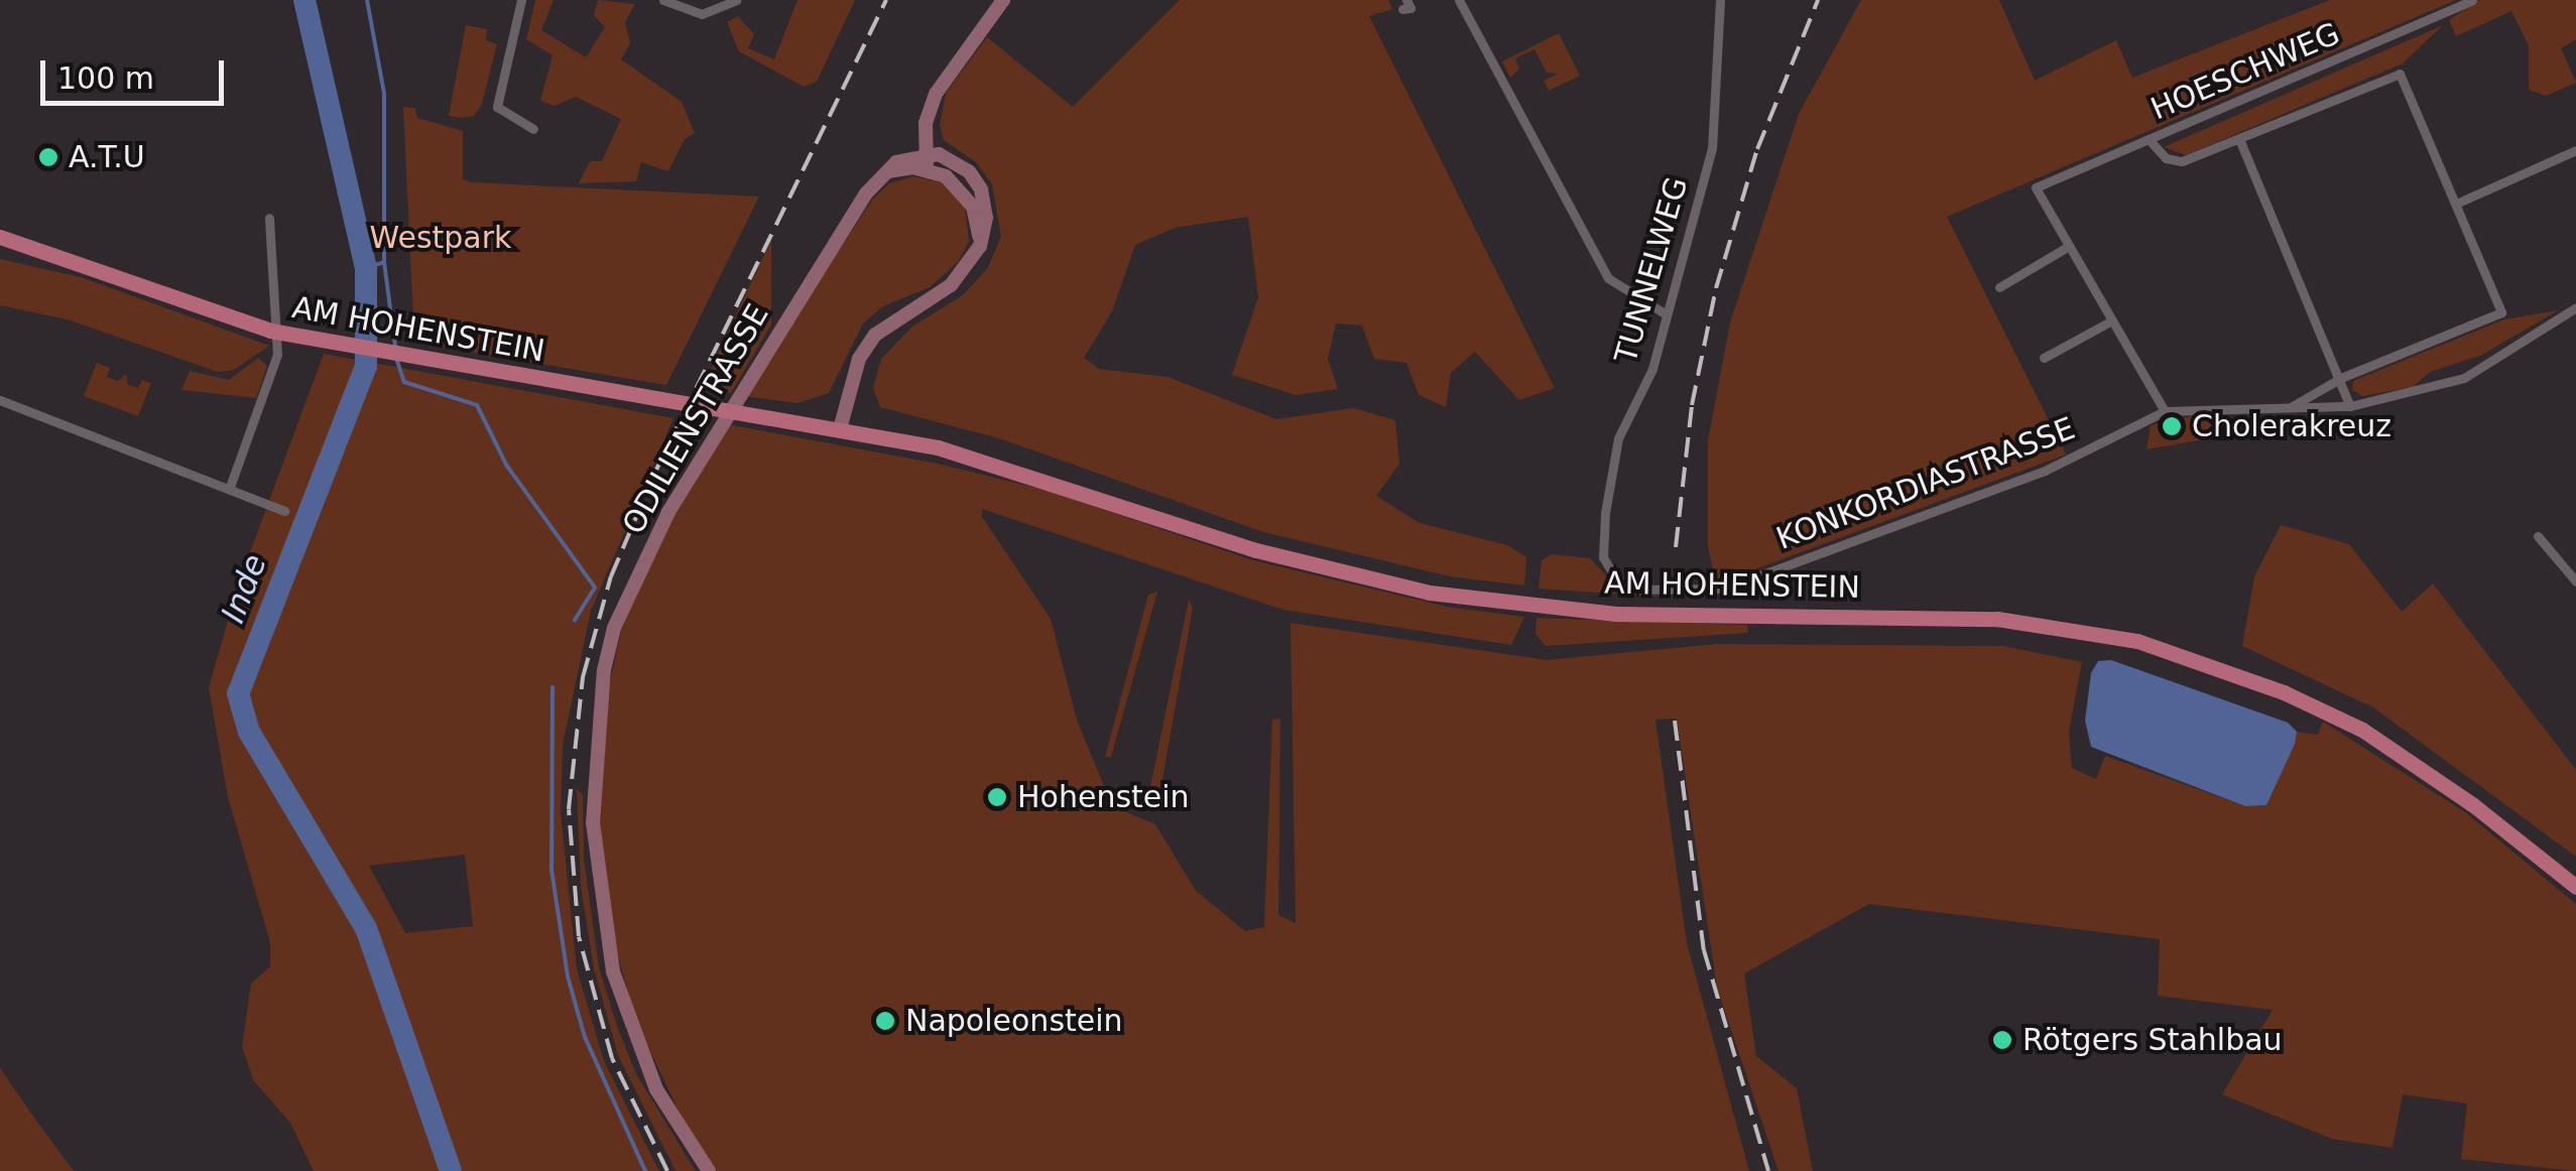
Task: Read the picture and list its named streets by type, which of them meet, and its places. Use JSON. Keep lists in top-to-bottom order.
{
  "streets": {
    "main road": ["AM HOHENSTEIN", "ODILIENSTRASSE"],
    "street": ["HOESCHWEG", "TUNNELWEG", "KONKORDIASTRASSE"]
  },
  "crossings": [
    ["TUNNELWEG", "KONKORDIASTRASSE"]
  ],
  "water": ["Inde"],
  "parks": ["Westpark"],
  "places": [
    "A.T.U",
    "Cholerakreuz",
    "Hohenstein",
    "Napoleonstein",
    "Rötgers Stahlbau"
  ],
  "scale_bar": "100 m"
}
